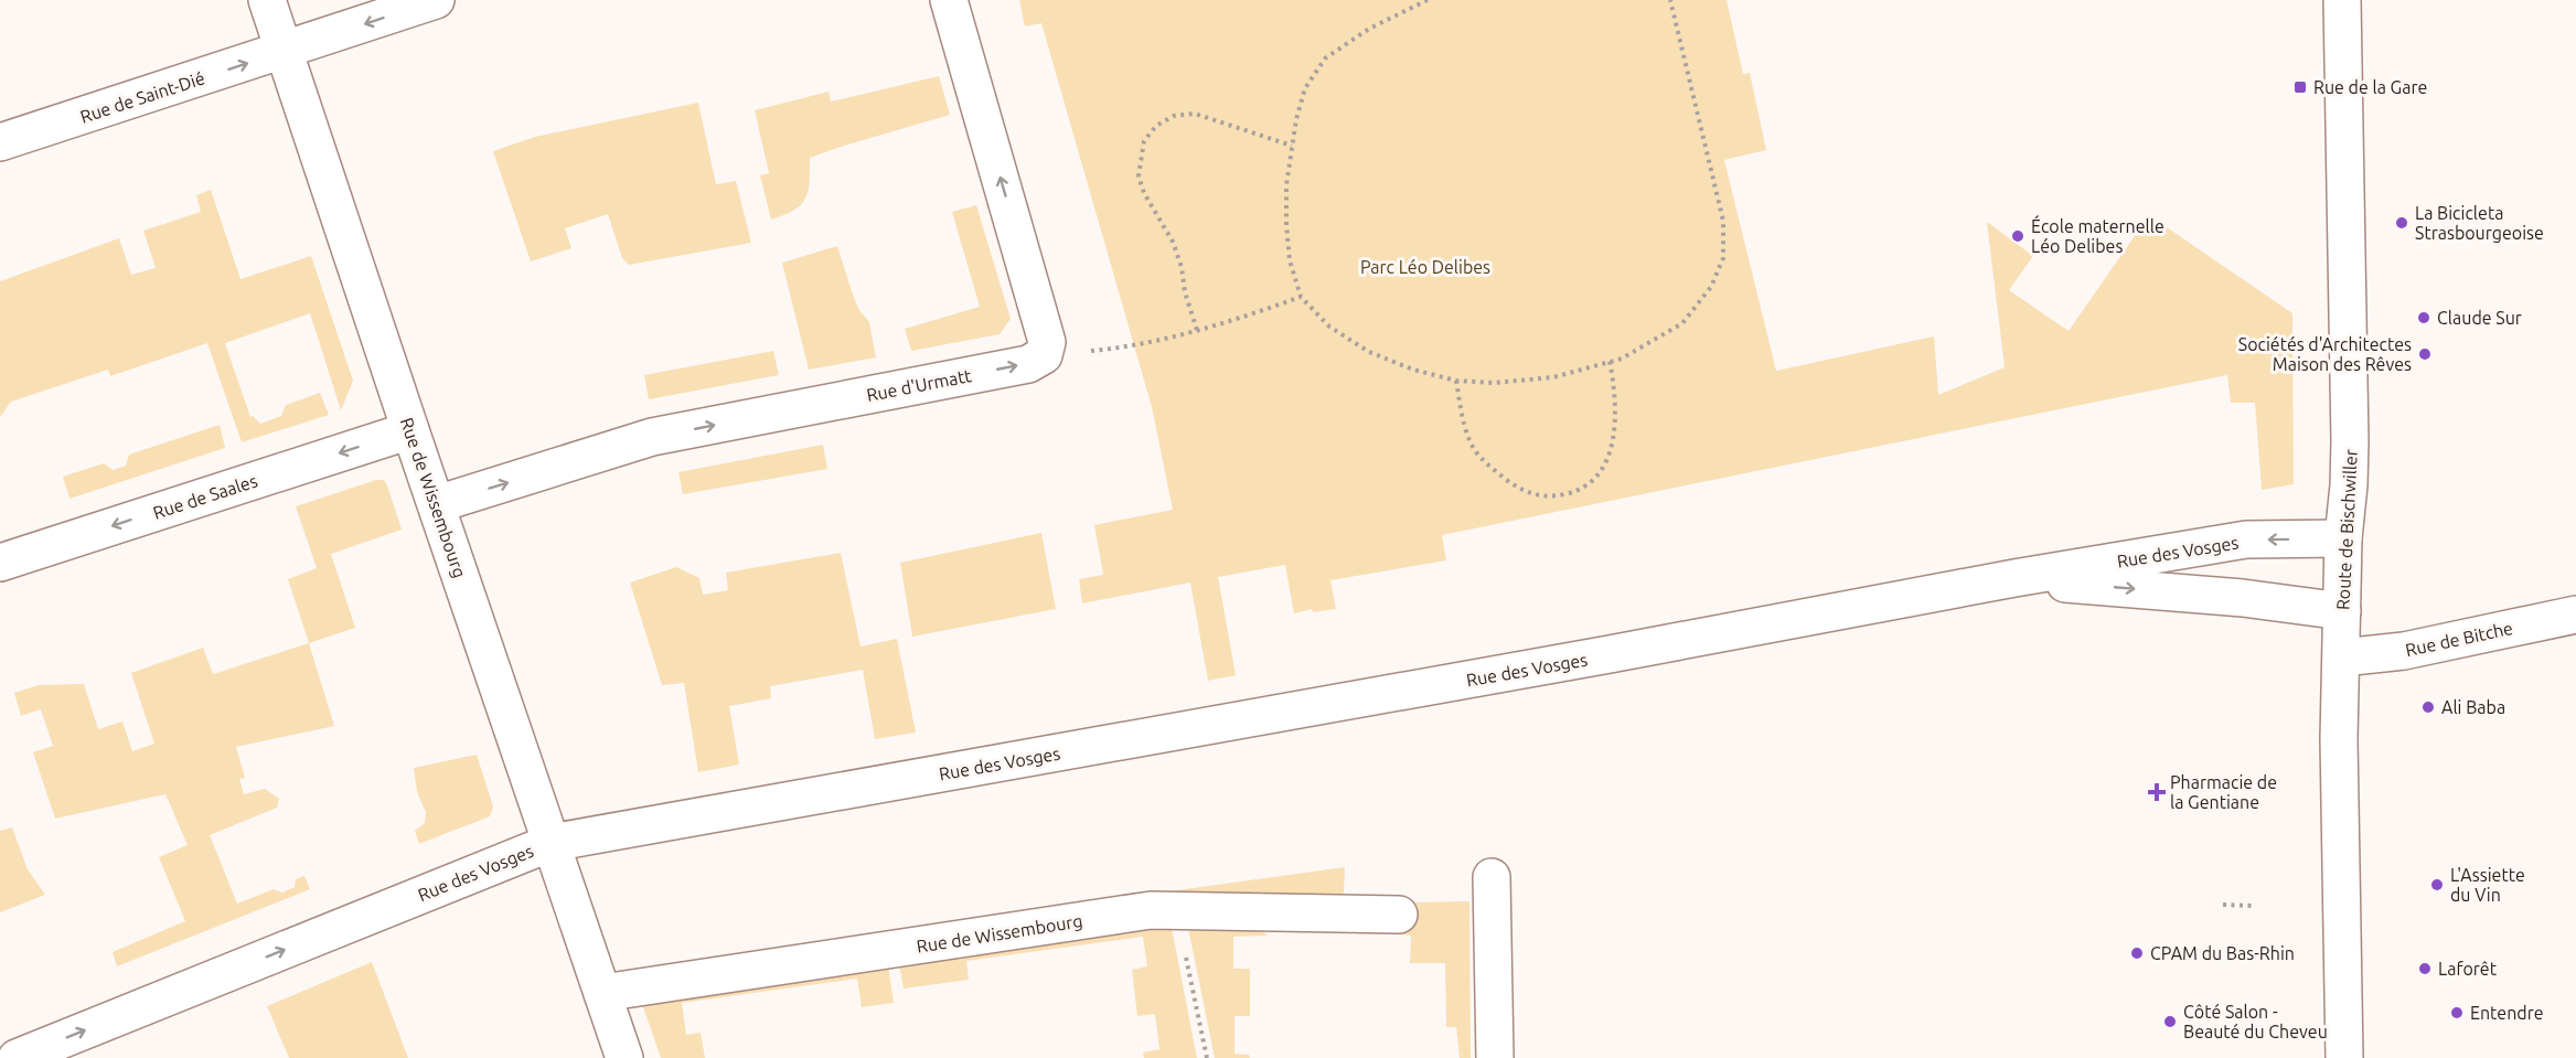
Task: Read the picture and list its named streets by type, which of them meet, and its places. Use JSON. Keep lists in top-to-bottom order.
{
  "streets": {
    "street": [
      "Rue de Saint-Dié",
      "Rue d'Urmatt",
      "Rue de Saales",
      "Rue de Wissembourg",
      "Route de Bischwiller",
      "Rue des Vosges",
      "Rue de Bitche"
    ]
  },
  "crossings": [
    ["Rue de Saint-Dié", "Rue de Wissembourg"],
    ["Rue d'Urmatt", "Rue de Wissembourg"],
    ["Rue de Saales", "Rue de Wissembourg"],
    ["Rue de Wissembourg", "Rue des Vosges"],
    ["Route de Bischwiller", "Rue des Vosges"],
    ["Route de Bischwiller", "Rue de Bitche"]
  ],
  "one_way": ["Rue d'Urmatt", "Rue de Saales"],
  "parks": ["Parc Léo Delibes"],
  "places": {
    "transit": ["Rue de la Gare"],
    "other": [
      "La Bicicleta Strasbourgeoise",
      "École maternelle Léo Delibes",
      "Claude Sur",
      "Sociétés d'Architectes Maison des Rêves",
      "Ali Baba",
      "L'Assiette du Vin",
      "CPAM du Bas-Rhin",
      "Laforêt",
      "Entendre",
      "Côté Salon - Beauté du Cheveu"
    ],
    "health": ["Pharmacie de la Gentiane"]
  }
}
